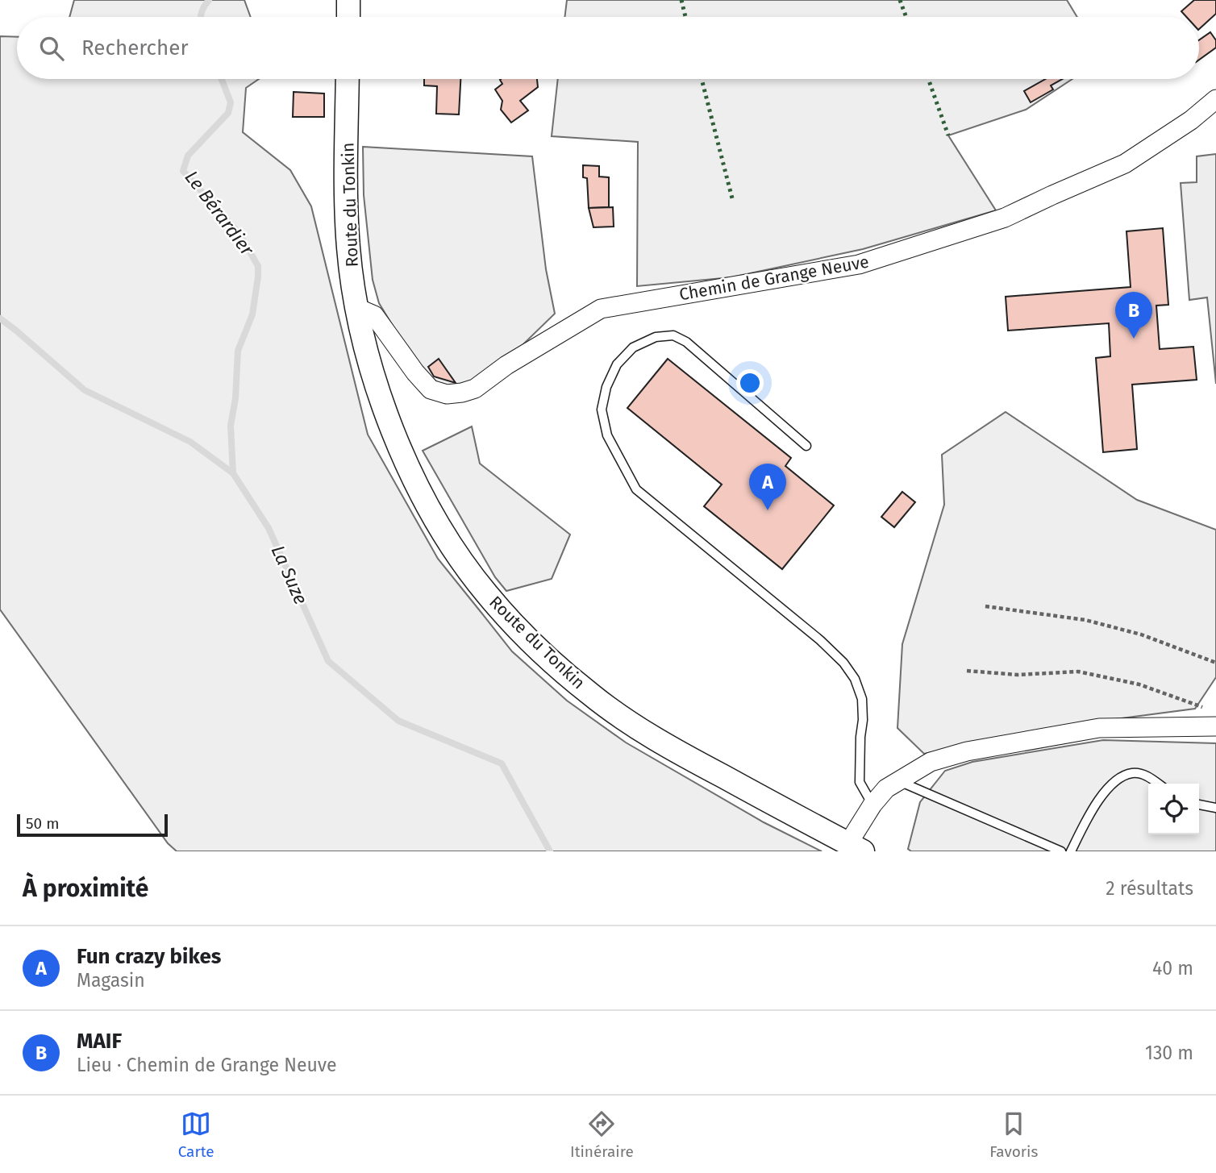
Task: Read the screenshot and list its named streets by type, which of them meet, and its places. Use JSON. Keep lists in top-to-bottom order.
{
  "streets": {
    "street": ["Route du Tonkin", "Chemin de Grange Neuve"]
  },
  "crossings": [
    ["Route du Tonkin", "Chemin de Grange Neuve"]
  ],
  "water": ["Le Bérardier", "La Suze"],
  "scale_bar": "50 m",
  "page": {
    "search": "Rechercher",
    "pins": ["B", "A"],
    "scale": "50 m",
    "heading": ["À proximité", "2 résultats"],
    "list": [
      {
        "mark": "A",
        "name": "Fun crazy bikes",
        "note": "Magasin",
        "value": "40 m"
      },
      {
        "mark": "B",
        "name": "MAIF",
        "note": "Lieu · Chemin de Grange Neuve",
        "value": "130 m"
      }
    ],
    "nav": ["Carte", "Itinéraire", "Favoris"]
  }
}
